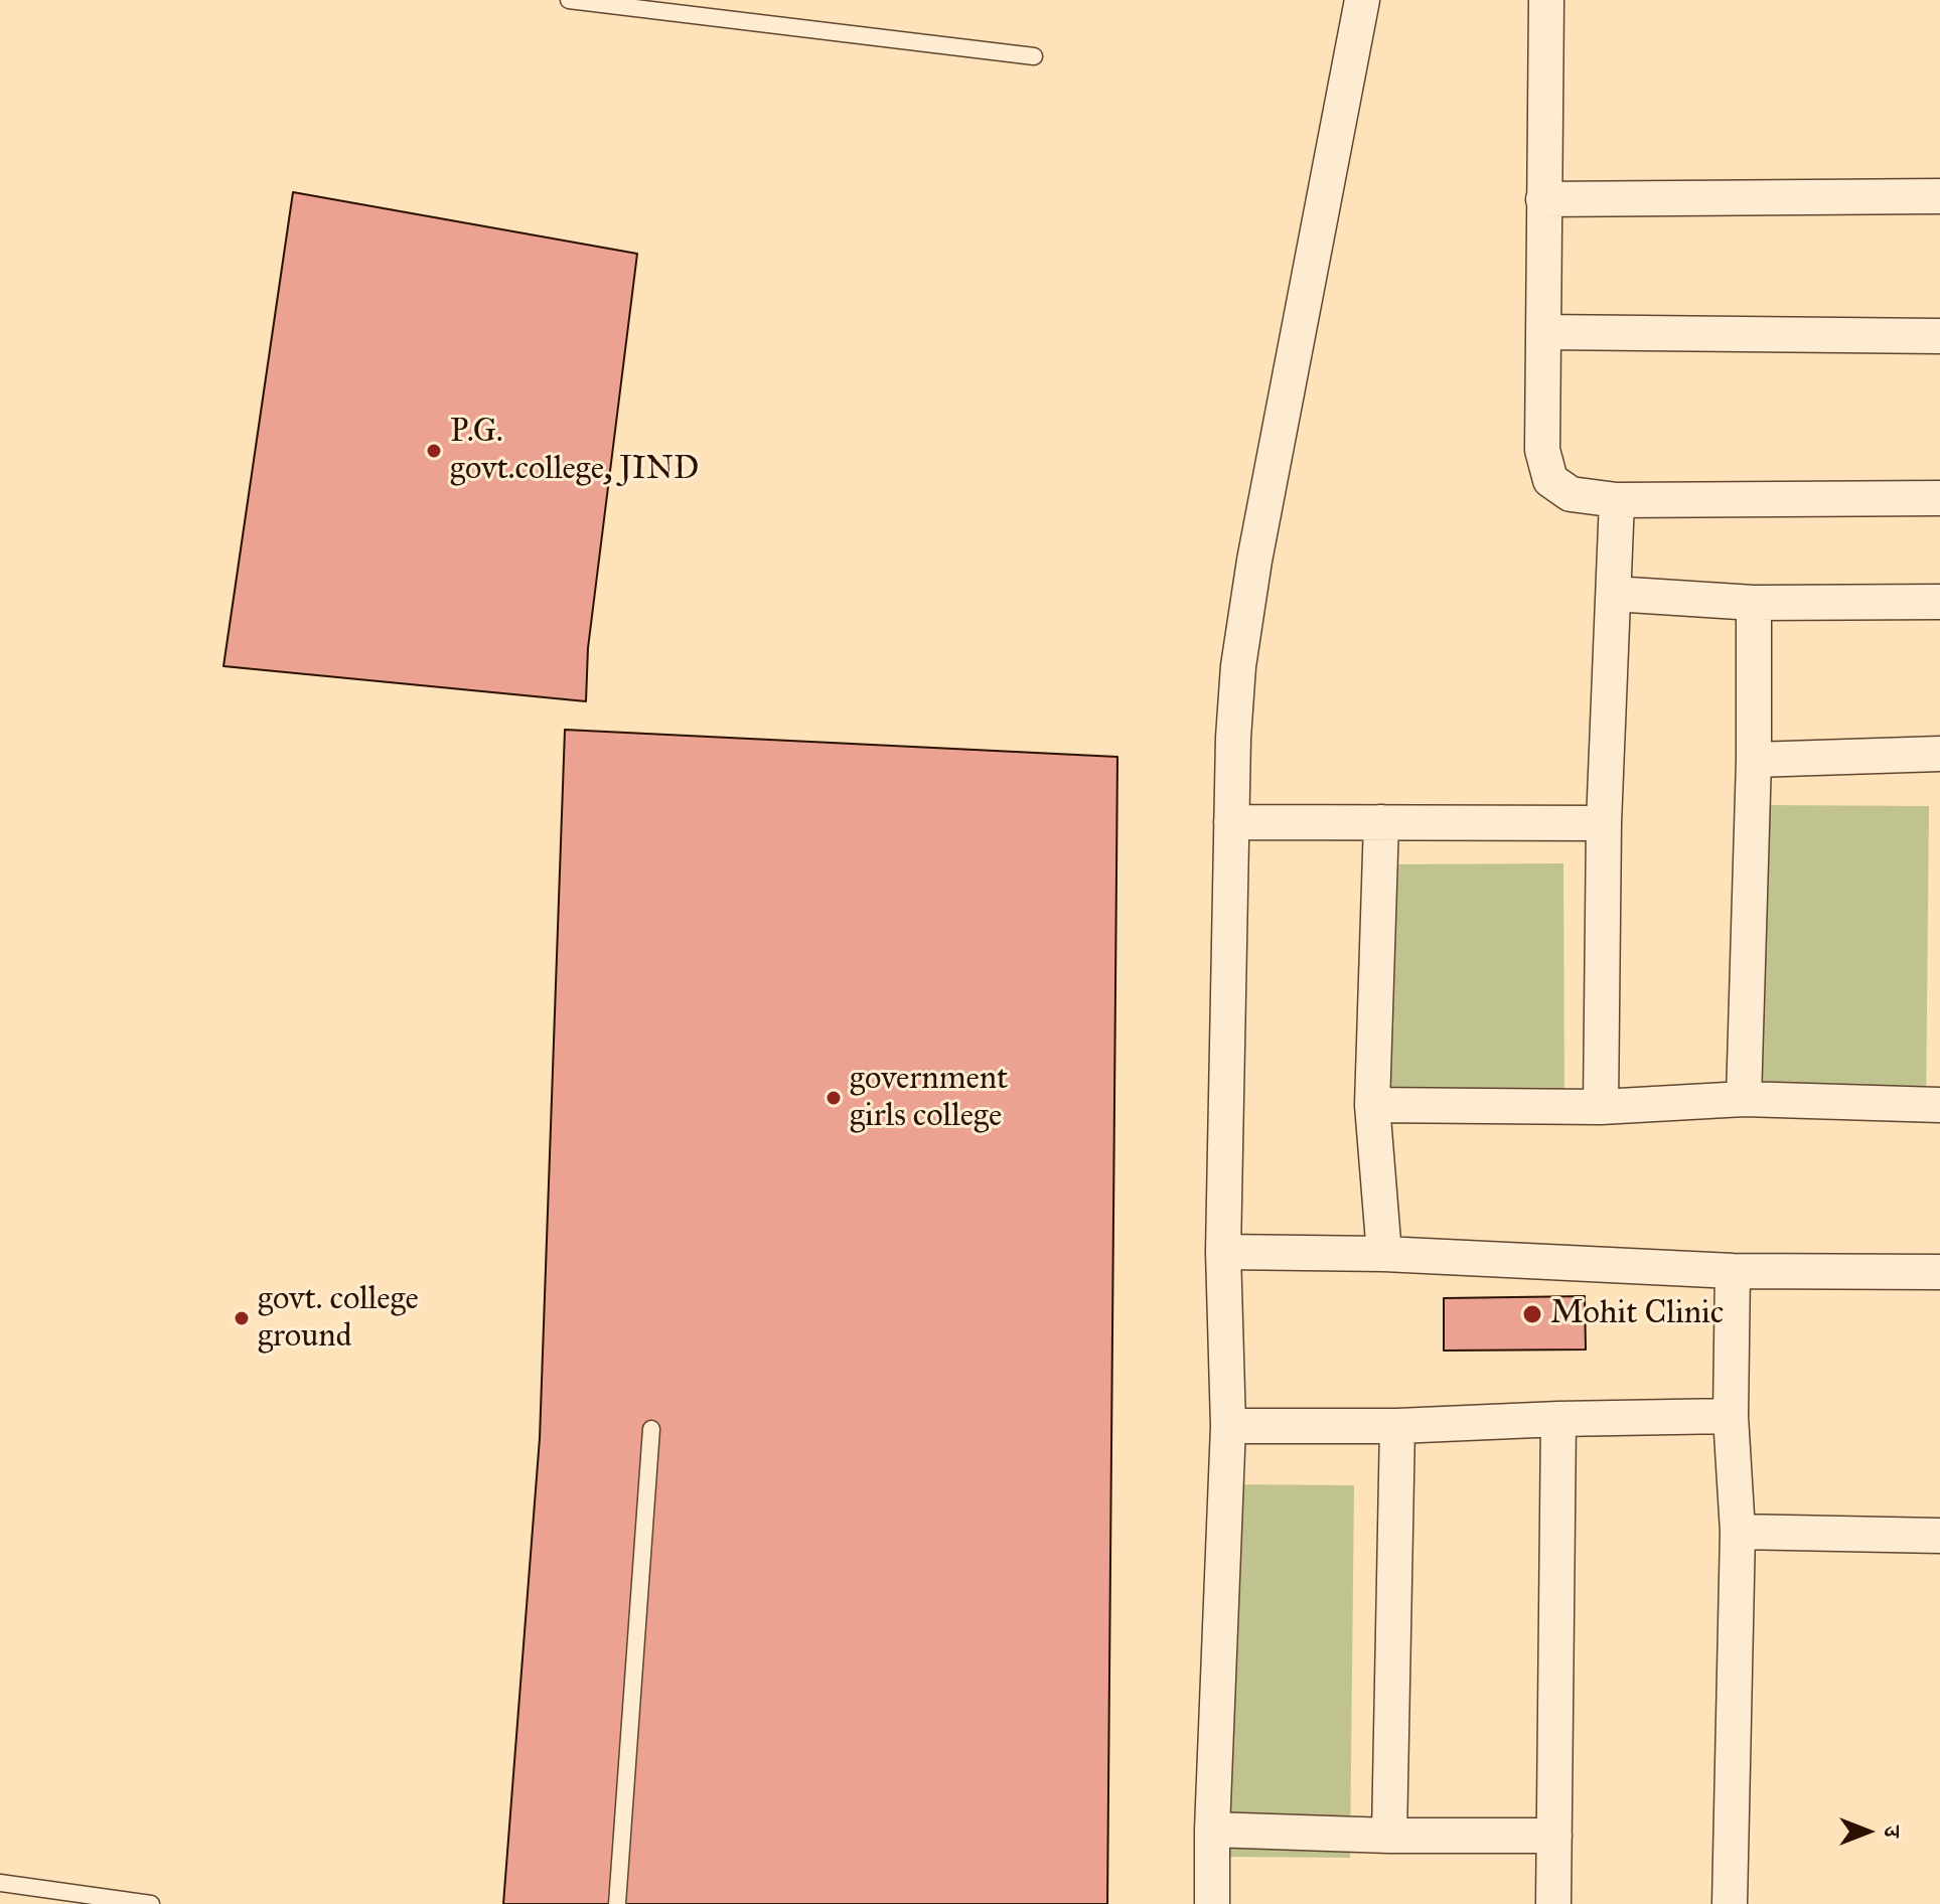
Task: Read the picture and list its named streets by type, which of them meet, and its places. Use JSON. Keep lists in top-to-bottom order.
{
  "places": [
    "P.G. govt.college, JIND",
    "government girls college",
    "Mohit Clinic",
    "govt. college ground"
  ],
  "north": "right"
}
